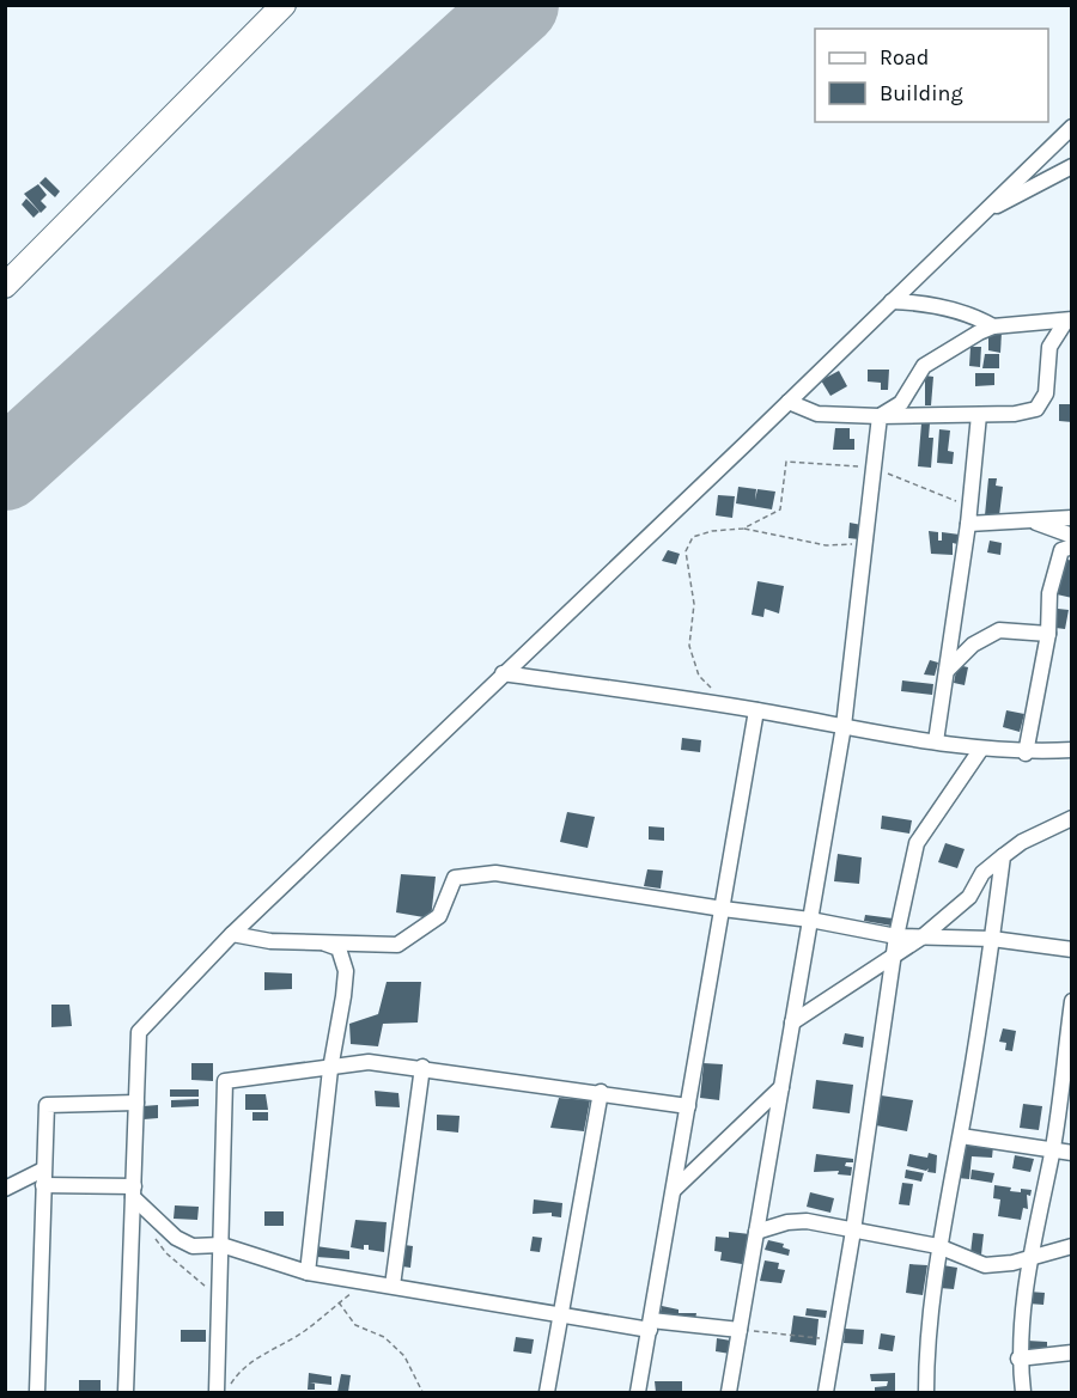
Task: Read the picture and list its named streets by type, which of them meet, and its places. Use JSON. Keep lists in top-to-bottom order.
{
  "legend": ["Road", "Building"]
}
